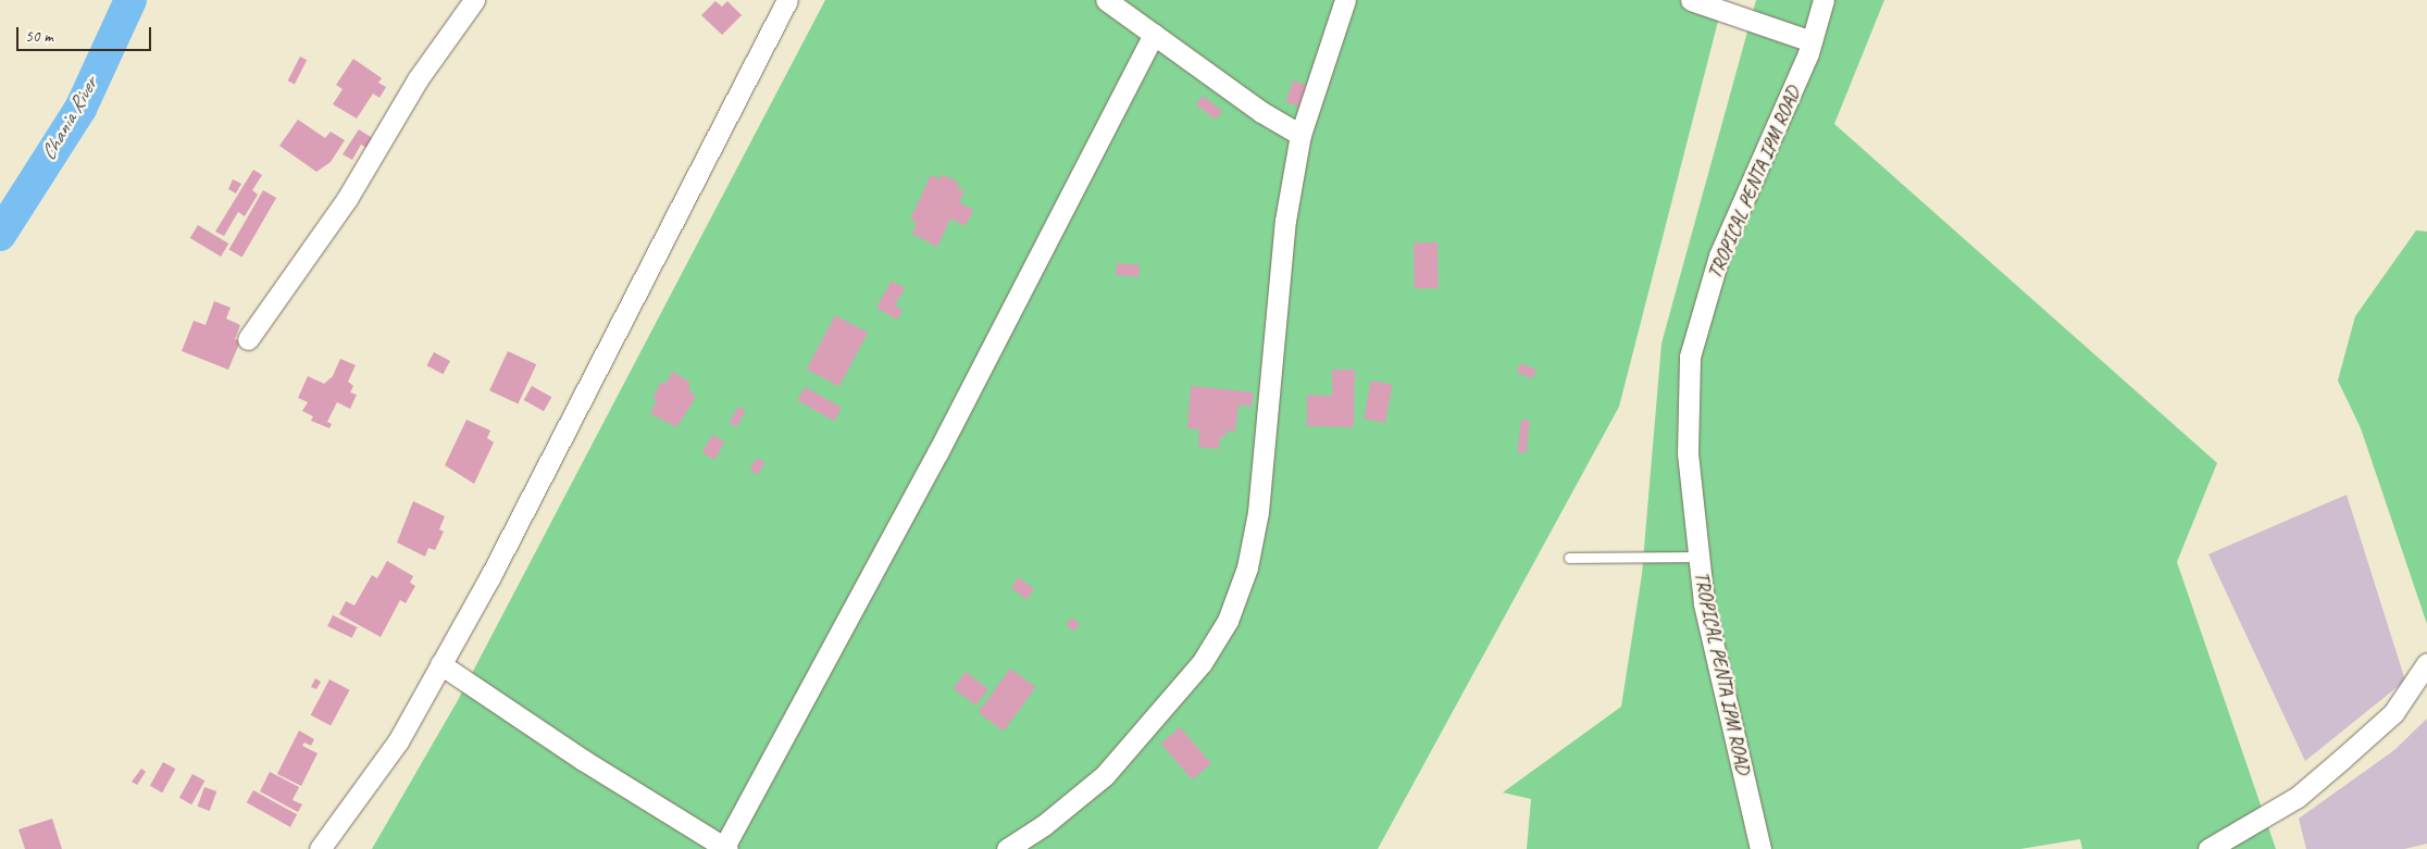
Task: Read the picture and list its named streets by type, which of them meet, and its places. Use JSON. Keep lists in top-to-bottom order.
{
  "streets": {
    "street": ["TROPICAL PENTA IPM ROAD"]
  },
  "water": ["Chania River"],
  "scale_bar": "50 m"
}
